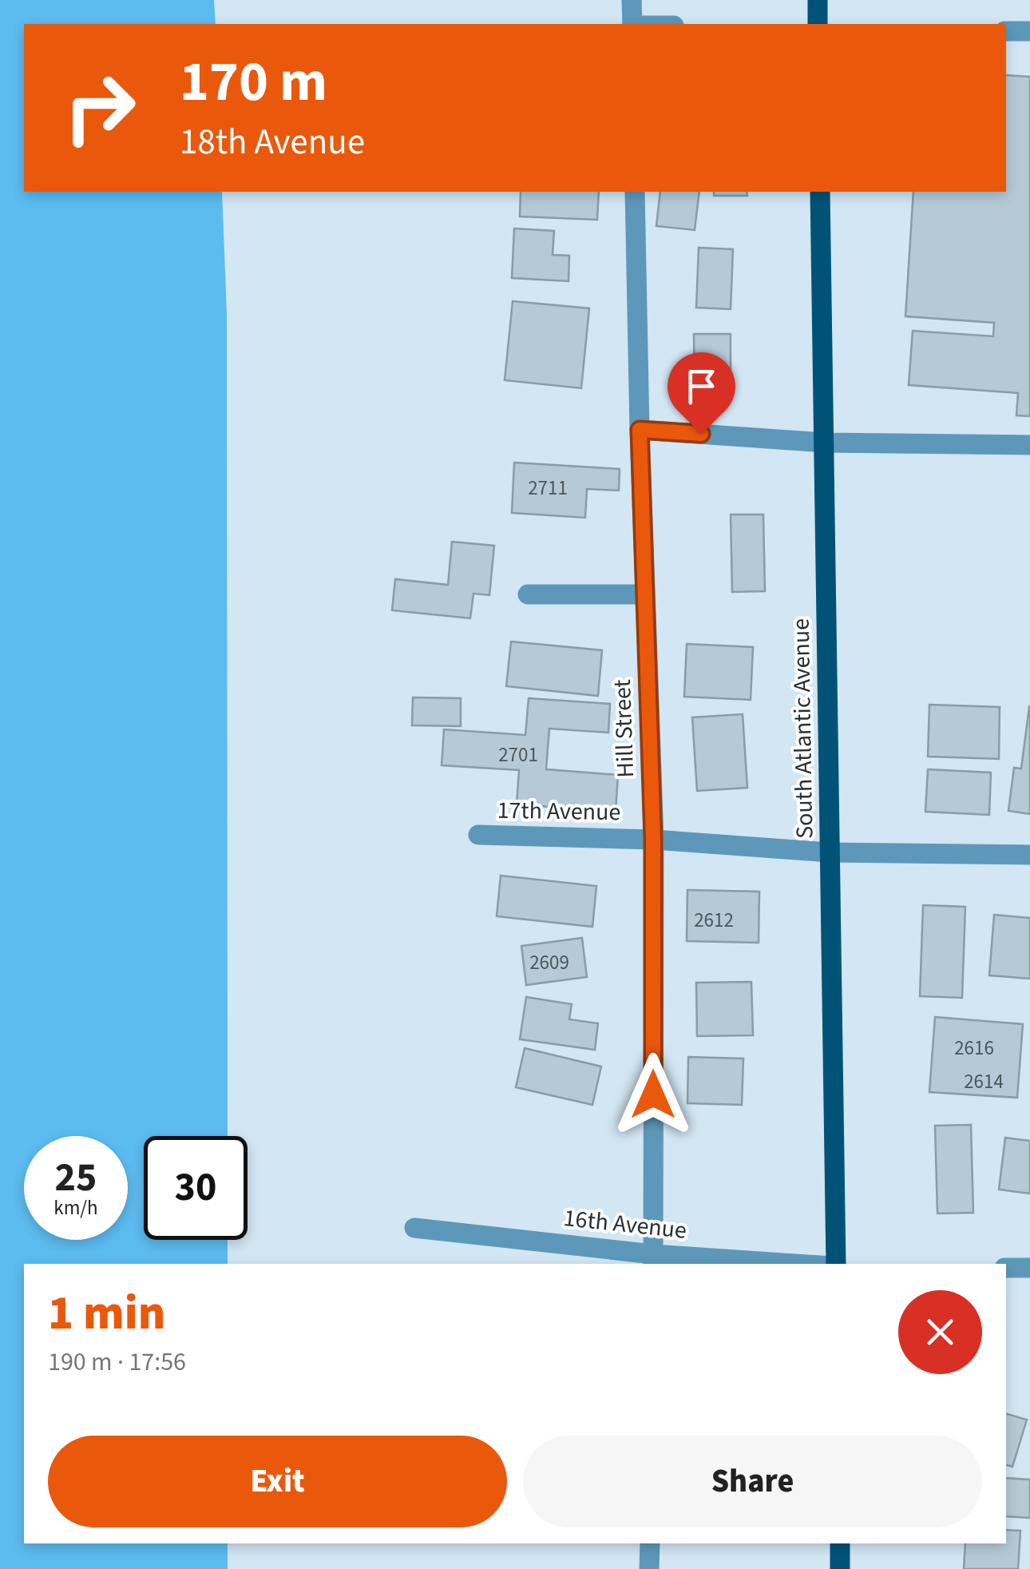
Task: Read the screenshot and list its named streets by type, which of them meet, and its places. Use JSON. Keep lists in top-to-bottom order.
{
  "streets": {
    "main road": ["South Atlantic Avenue"],
    "street": ["Hill Street", "17th Avenue", "16th Avenue"]
  },
  "crossings": [
    ["Hill Street", "17th Avenue"],
    ["Hill Street", "16th Avenue"],
    ["South Atlantic Avenue", "17th Avenue"]
  ],
  "house_numbers": [
    "2711",
    "2701",
    "2612",
    "2609",
    "2616",
    "2614"
  ],
  "page": {
    "turn": ["170 m", "18th Avenue"],
    "speed": "25 km/h",
    "limit": "30",
    "heading": ["1 min", "190 m · 17:56"],
    "buttons": ["Exit", "Share"]
  }
}
